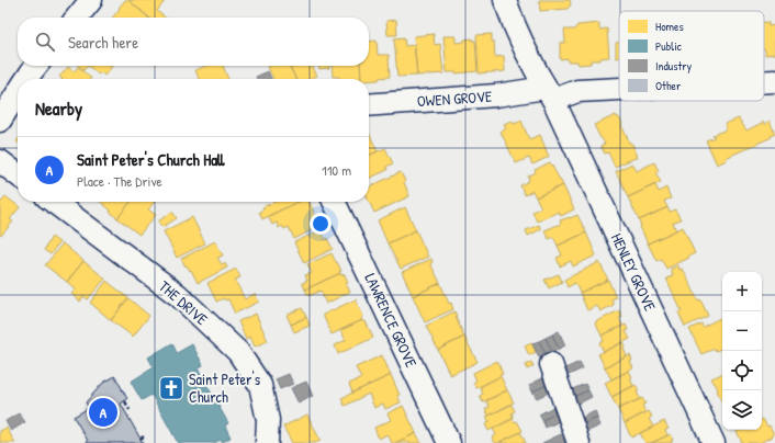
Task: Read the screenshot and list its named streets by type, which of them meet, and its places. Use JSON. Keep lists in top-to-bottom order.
{
  "streets": {
    "street": [
      "OWEN GROVE",
      "HENLEY GROVE",
      "THE DRIVE",
      "LAWRENCE GROVE"
    ]
  },
  "crossings": [
    ["OWEN GROVE", "HENLEY GROVE"]
  ],
  "places": {
    "church": ["Saint Peter's Church"]
  },
  "legend": [
    "Homes",
    "Public",
    "Industry",
    "Other"
  ],
  "page": {
    "search": "Search here",
    "heading": "Nearby",
    "list": [
      {
        "mark": "A",
        "name": "Saint Peter's Church Hall",
        "note": "Place · The Drive",
        "value": "110 m"
      }
    ],
    "map_buttons": ["+", "−"],
    "pins": "A"
  }
}
